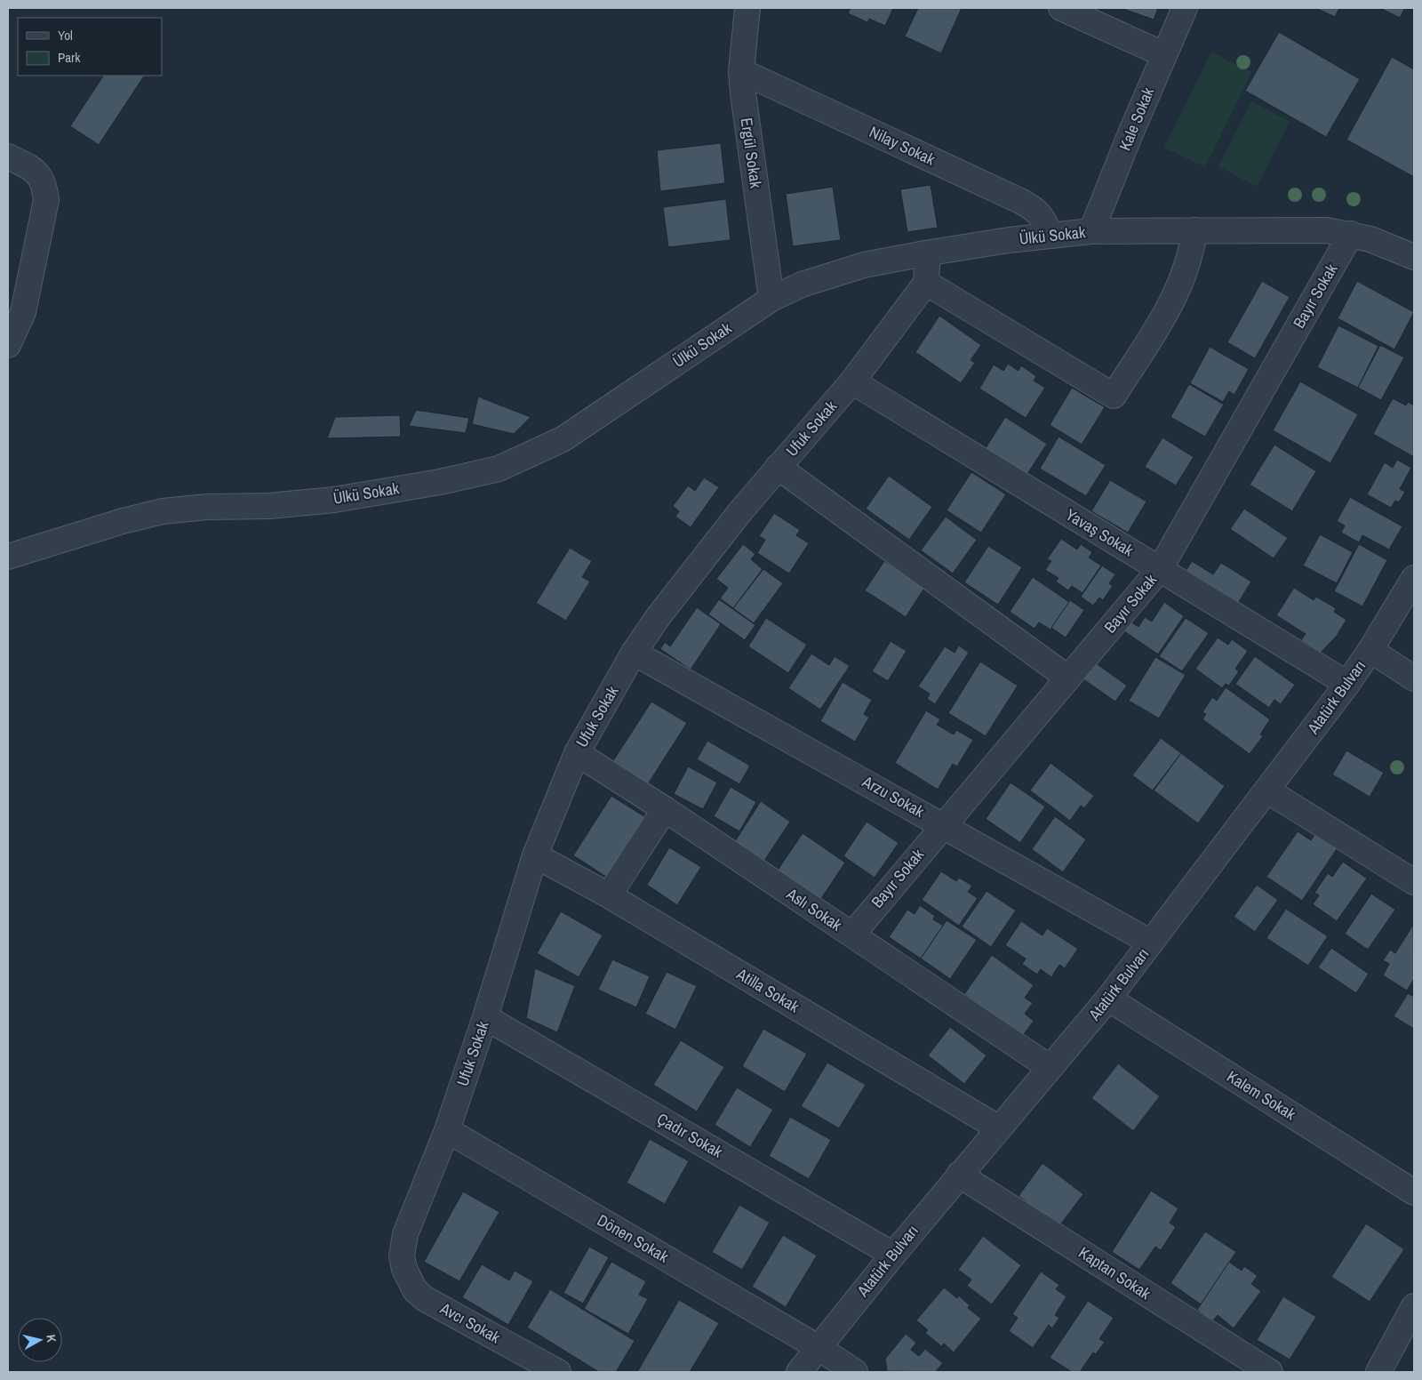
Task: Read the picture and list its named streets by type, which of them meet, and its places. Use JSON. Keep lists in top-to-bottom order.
{
  "streets": {
    "street": [
      "Kale Sokak",
      "Nilay Sokak",
      "Ergül Sokak",
      "Ülkü Sokak",
      "Bayır Sokak",
      "Ufuk Sokak",
      "Yavaş Sokak",
      "Atatürk Bulvarı",
      "Arzu Sokak",
      "Aslı Sokak",
      "Atilla Sokak",
      "Kalem Sokak",
      "Çadır Sokak",
      "Dönen Sokak",
      "Kaptan Sokak",
      "Avcı Sokak"
    ]
  },
  "crossings": [
    ["Kale Sokak", "Ülkü Sokak"],
    ["Nilay Sokak", "Ergül Sokak"],
    ["Nilay Sokak", "Ülkü Sokak"],
    ["Ergül Sokak", "Ülkü Sokak"],
    ["Ülkü Sokak", "Bayır Sokak"],
    ["Bayır Sokak", "Yavaş Sokak"],
    ["Bayır Sokak", "Arzu Sokak"],
    ["Bayır Sokak", "Aslı Sokak"],
    ["Ufuk Sokak", "Yavaş Sokak"],
    ["Ufuk Sokak", "Arzu Sokak"],
    ["Ufuk Sokak", "Aslı Sokak"],
    ["Ufuk Sokak", "Atilla Sokak"],
    ["Ufuk Sokak", "Çadır Sokak"],
    ["Ufuk Sokak", "Dönen Sokak"],
    ["Ufuk Sokak", "Avcı Sokak"],
    ["Yavaş Sokak", "Atatürk Bulvarı"],
    ["Atatürk Bulvarı", "Arzu Sokak"],
    ["Atatürk Bulvarı", "Aslı Sokak"],
    ["Atatürk Bulvarı", "Atilla Sokak"],
    ["Atatürk Bulvarı", "Kalem Sokak"],
    ["Atatürk Bulvarı", "Çadır Sokak"],
    ["Atatürk Bulvarı", "Dönen Sokak"],
    ["Atatürk Bulvarı", "Kaptan Sokak"]
  ],
  "legend": ["Yol", "Park"],
  "north": "right"
}
